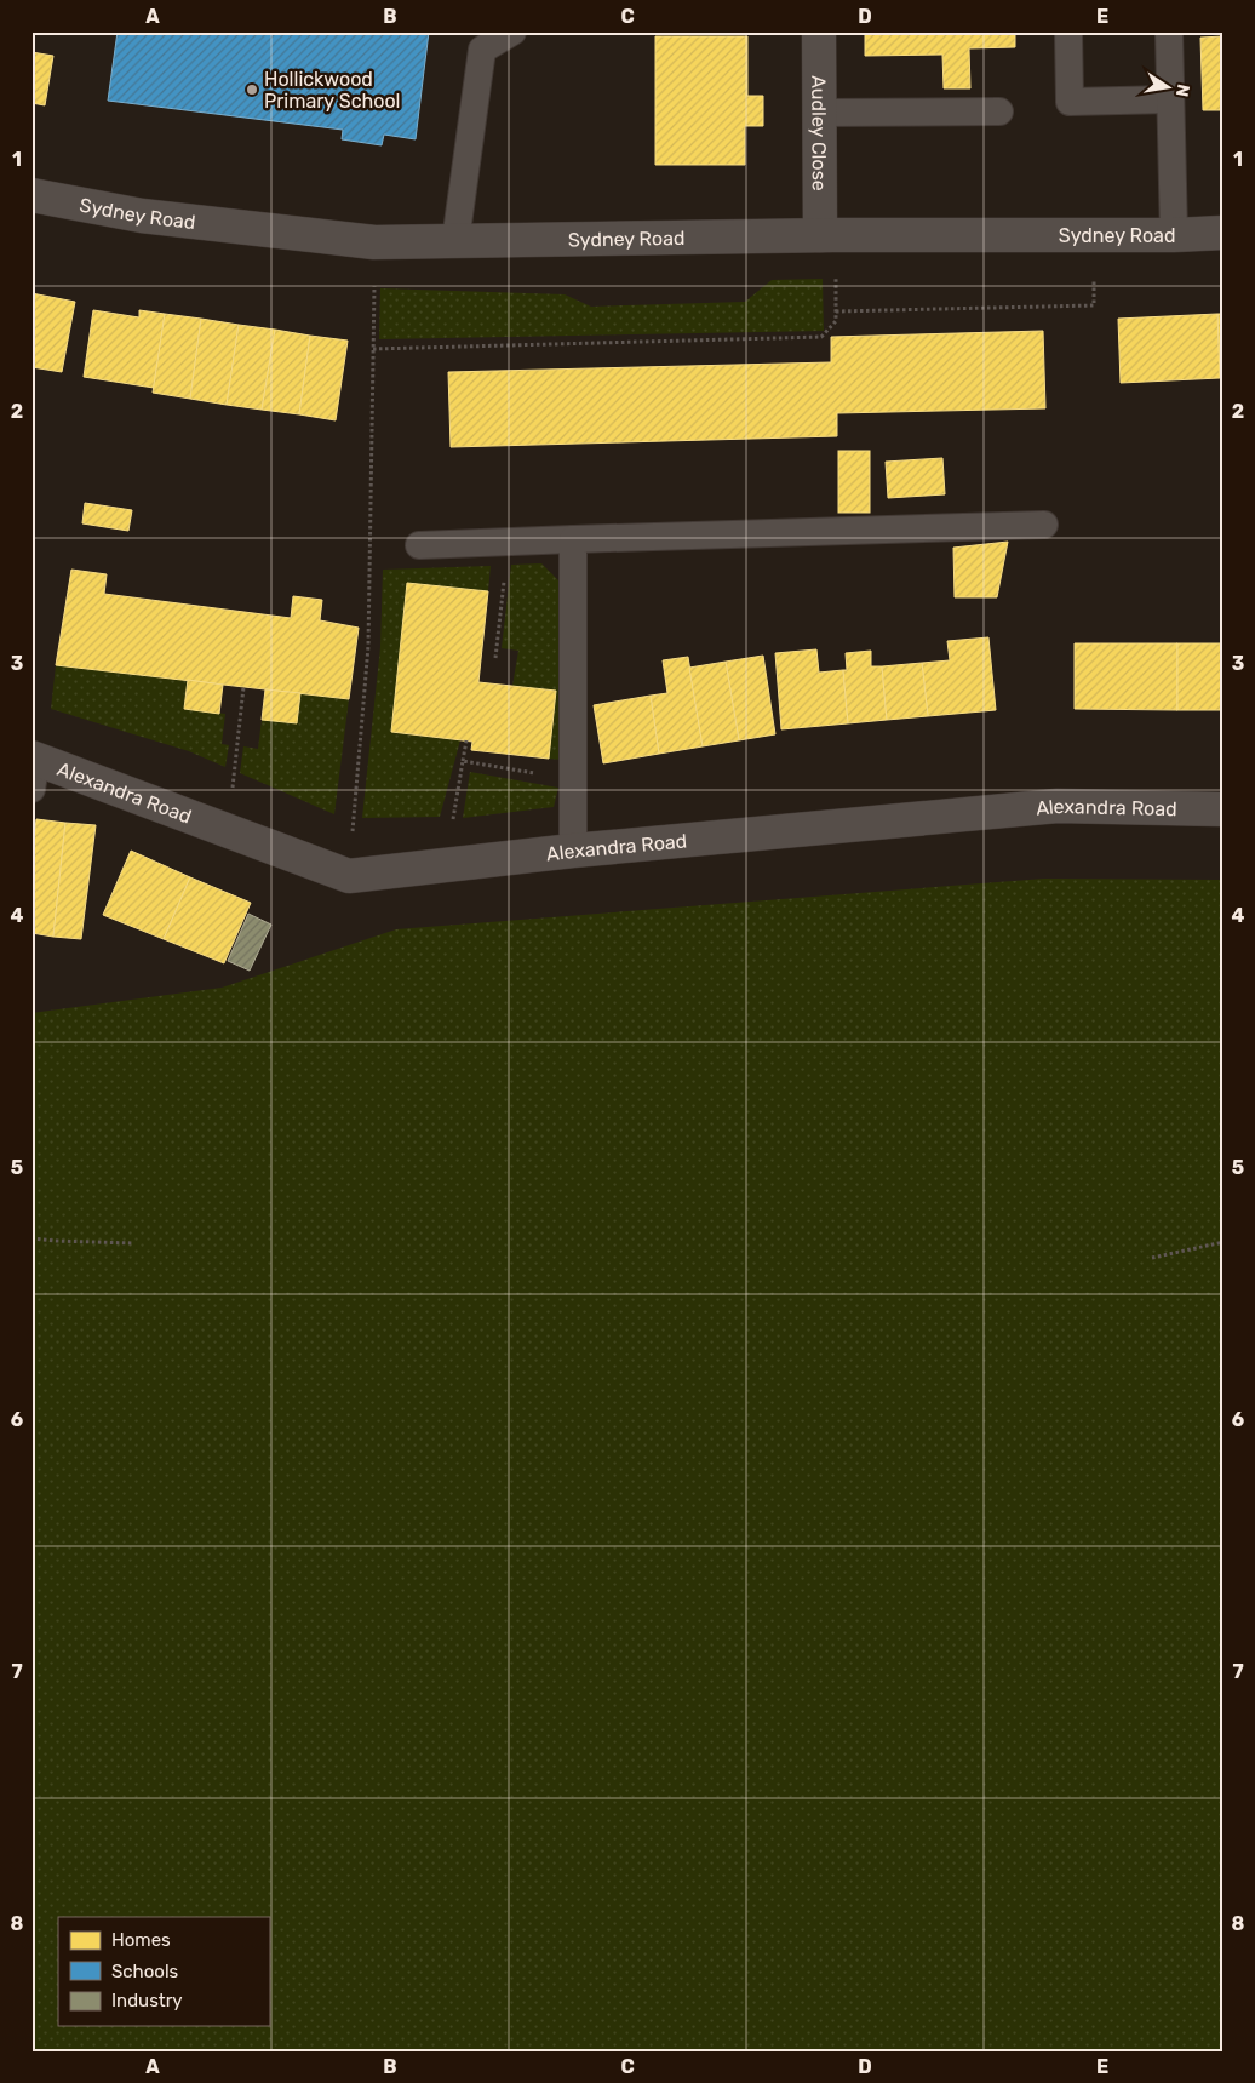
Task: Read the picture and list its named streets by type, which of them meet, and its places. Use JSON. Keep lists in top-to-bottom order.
{
  "streets": {
    "street": ["Audley Close", "Sydney Road", "Alexandra Road"]
  },
  "crossings": [
    ["Audley Close", "Sydney Road"]
  ],
  "places": ["Hollickwood Primary School"],
  "legend": ["Homes", "Schools", "Industry"],
  "north": "right",
  "grid": {
    "columns": [
      "A",
      "B",
      "C",
      "D",
      "E"
    ],
    "rows": [
      "1",
      "2",
      "3",
      "4",
      "5",
      "6",
      "7",
      "8"
    ]
  }
}
